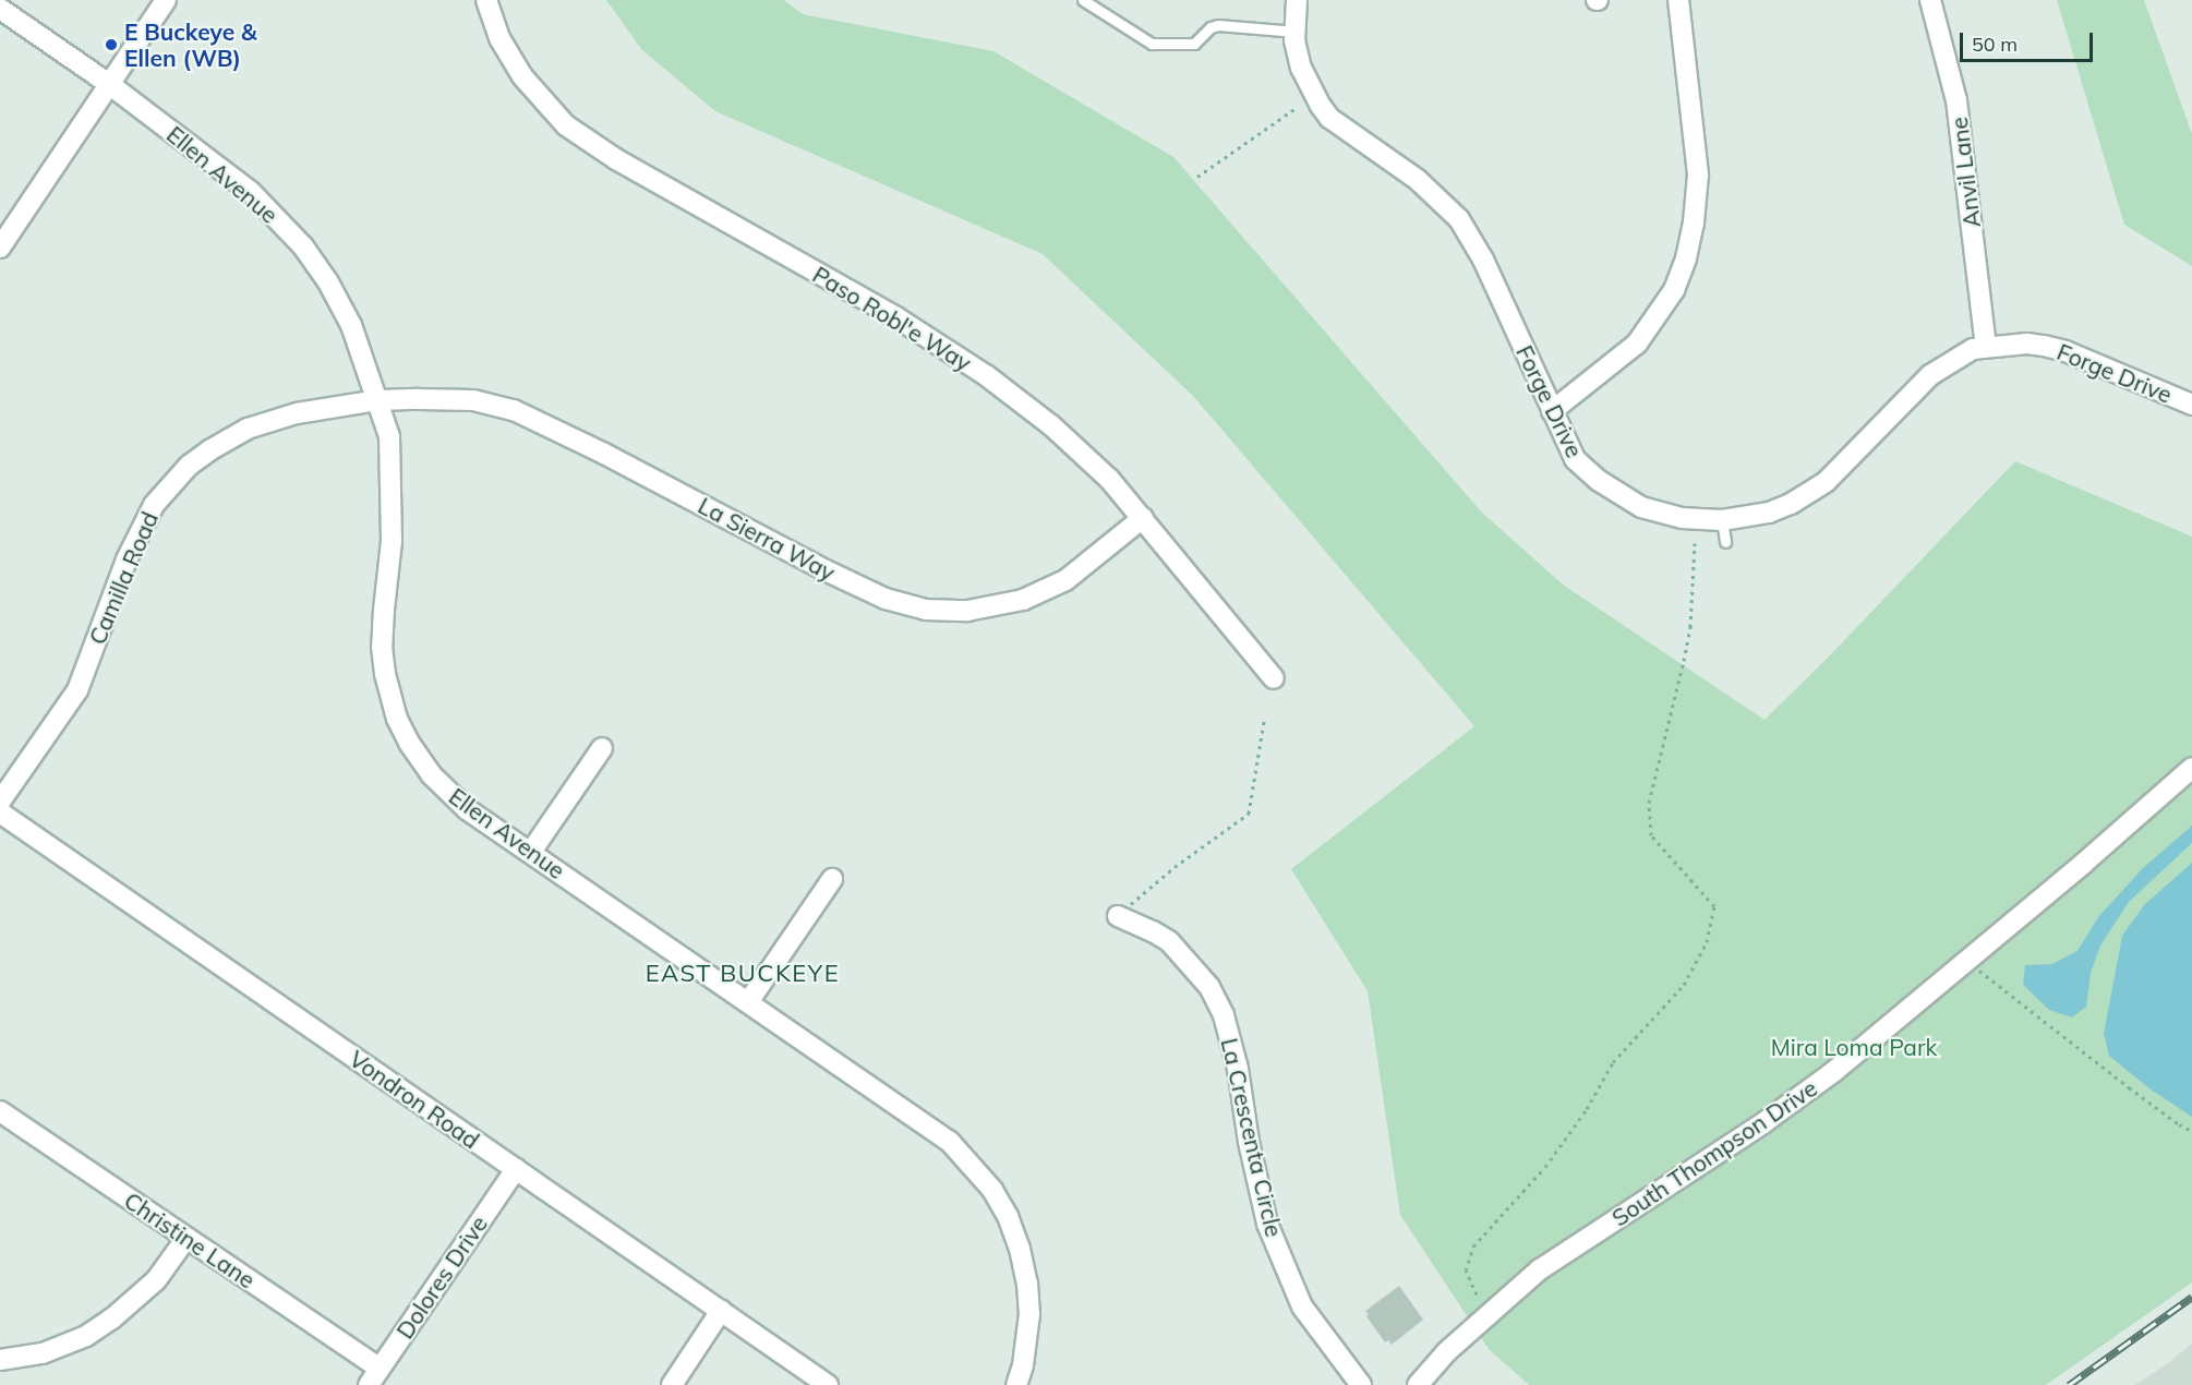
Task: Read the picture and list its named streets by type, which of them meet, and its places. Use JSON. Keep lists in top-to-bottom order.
{
  "streets": {
    "street": [
      "Anvil Lane",
      "Ellen Avenue",
      "Paso Robl'e Way",
      "Forge Drive",
      "La Sierra Way",
      "Camilla Road",
      "Vondron Road",
      "La Crescenta Circle",
      "South Thompson Drive",
      "Christine Lane",
      "Dolores Drive"
    ]
  },
  "crossings": [
    ["Anvil Lane", "Forge Drive"],
    ["Ellen Avenue", "La Sierra Way"],
    ["Ellen Avenue", "Camilla Road"],
    ["Paso Robl'e Way", "La Sierra Way"],
    ["La Sierra Way", "Camilla Road"],
    ["Vondron Road", "Dolores Drive"],
    ["Christine Lane", "Dolores Drive"]
  ],
  "districts": ["EAST BUCKEYE"],
  "parks": ["Mira Loma Park"],
  "places": ["E Buckeye & Ellen (WB)"],
  "scale_bar": "50 m"
}
